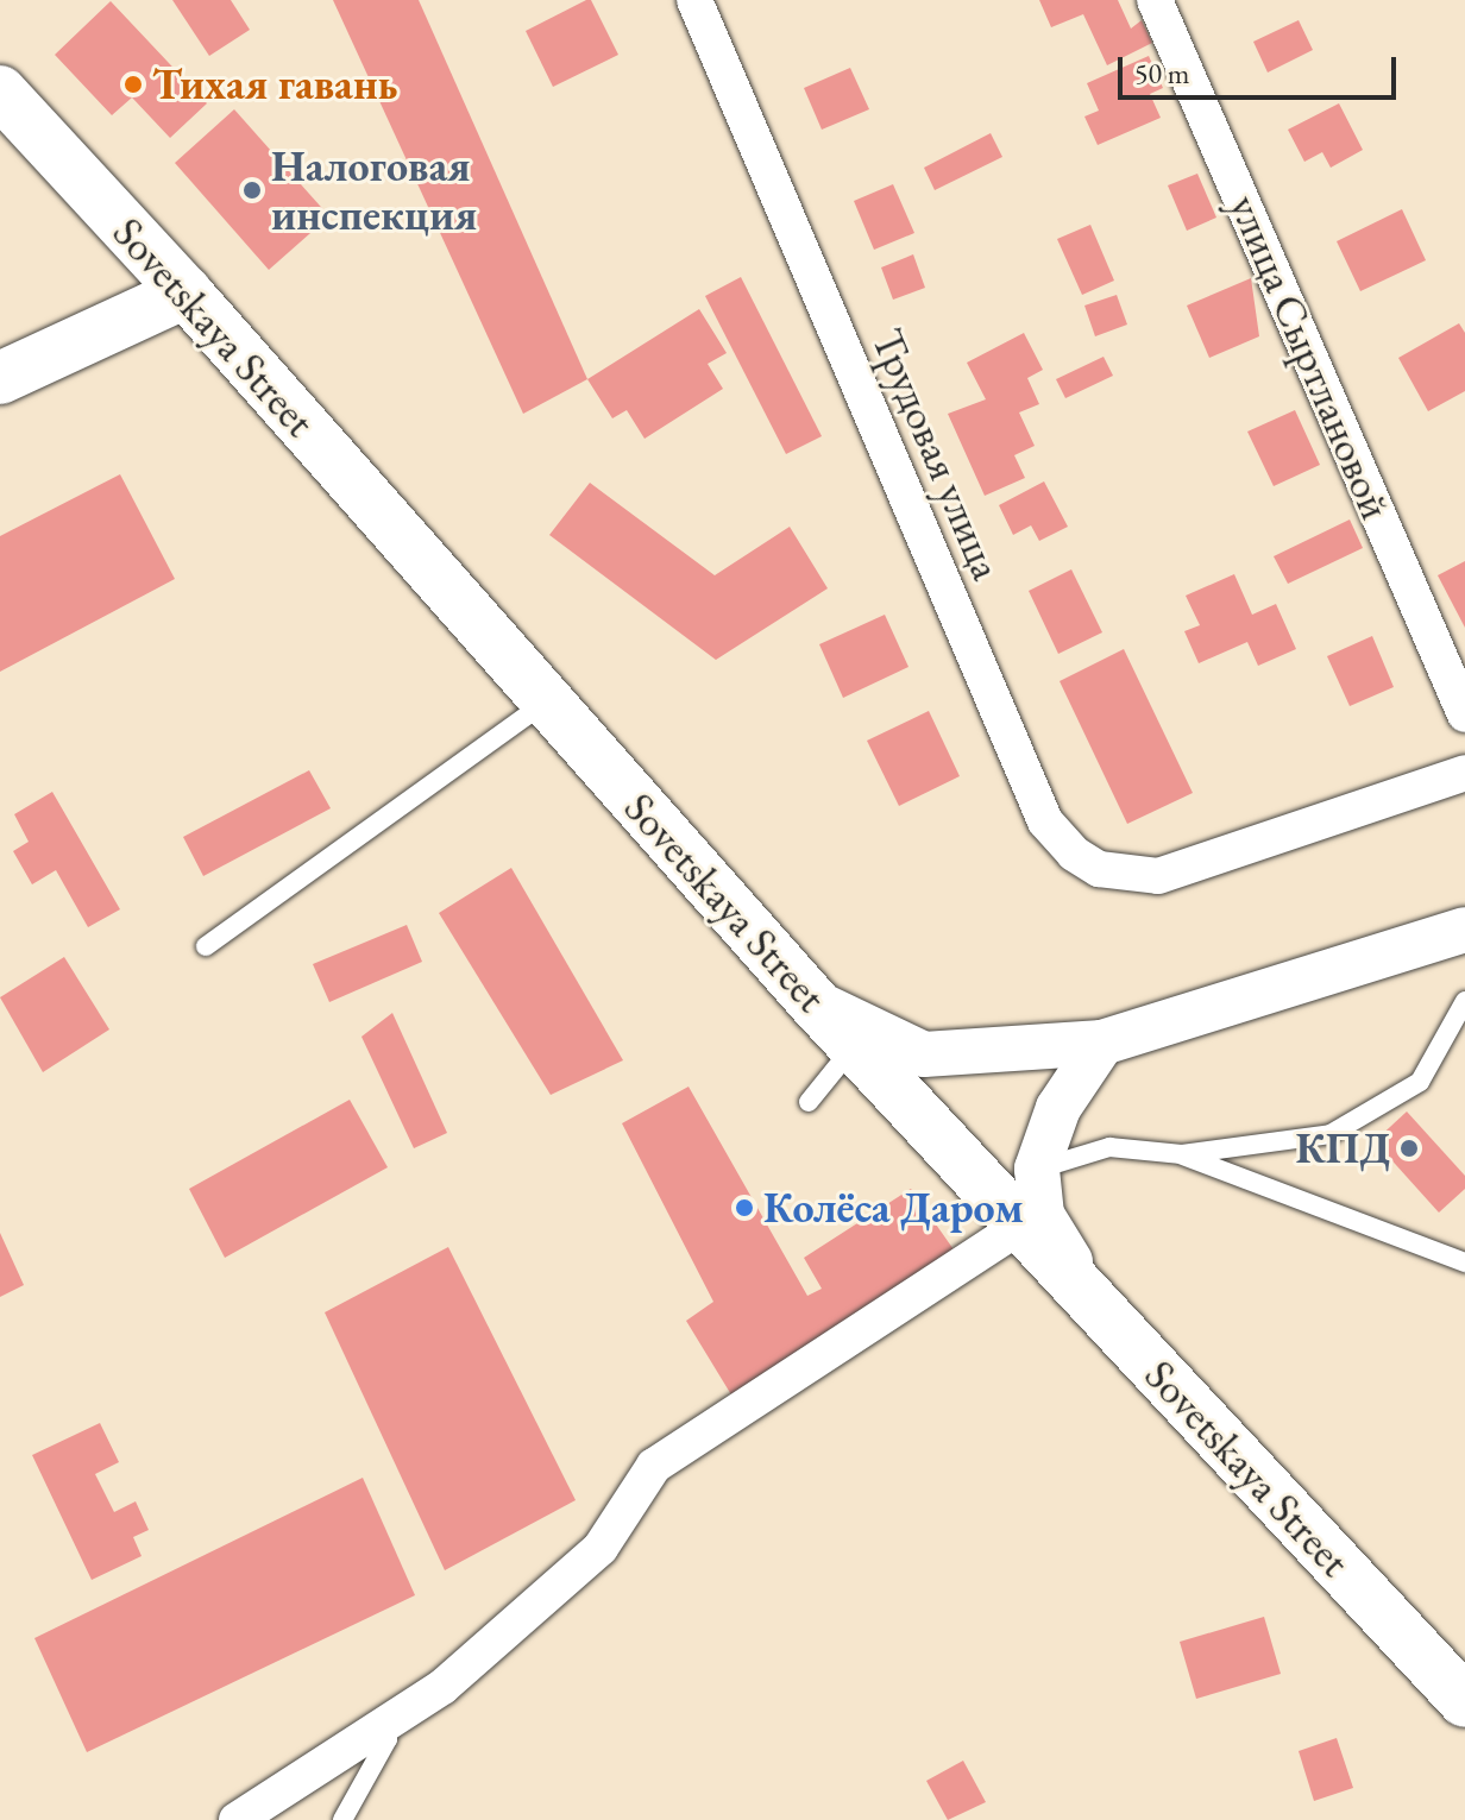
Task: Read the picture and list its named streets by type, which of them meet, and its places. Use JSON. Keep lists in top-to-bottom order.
{
  "streets": {
    "main road": ["Sovetskaya Street"],
    "street": ["улица Сыртлановой", "Трудовая улица"]
  },
  "places": [
    "Тихая гавань",
    "Налоговая инспекция",
    "КПД",
    "Колёса Даром"
  ],
  "scale_bar": "50 m"
}
